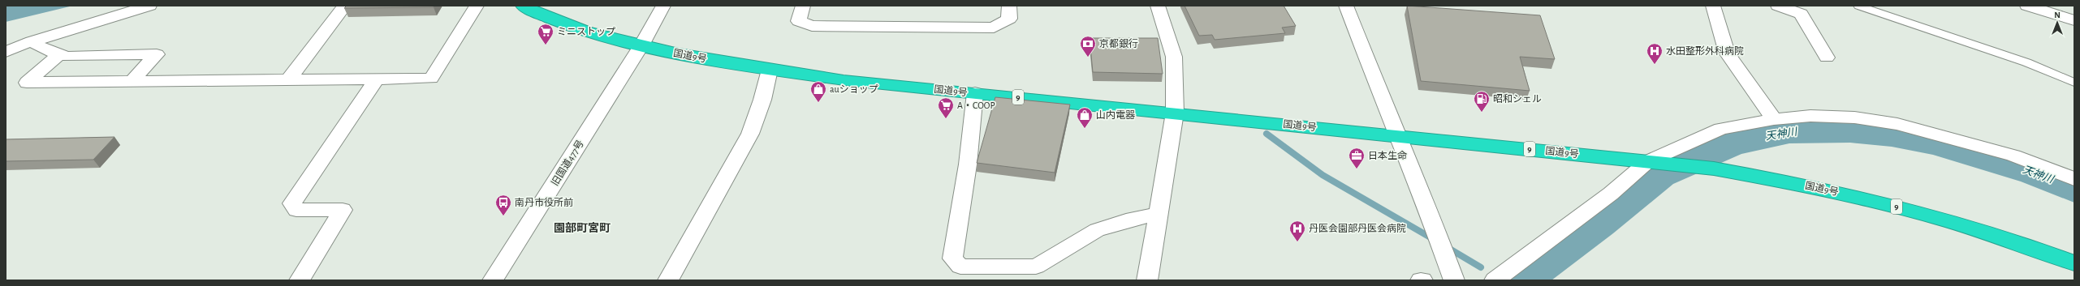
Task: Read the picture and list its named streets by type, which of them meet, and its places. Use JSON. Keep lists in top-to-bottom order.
{
  "streets": {
    "highway": ["国道9号", "9"],
    "street": ["旧国道477号"]
  },
  "crossings": [
    ["国道9号", "旧国道477号"]
  ],
  "districts": ["園部町宮町"],
  "water": ["天神川"],
  "places": {
    "supermarket": ["ミニストップ", "A・COOP"],
    "bank": ["京都銀行"],
    "hospital": ["水田整形外科病院", "丹医会園部丹医会病院"],
    "shop": ["auショップ", "山内電器"],
    "fuel station": ["昭和シェル"],
    "office": ["日本生命"],
    "bus stop": ["南丹市役所前"]
  },
  "north": "top"
}
